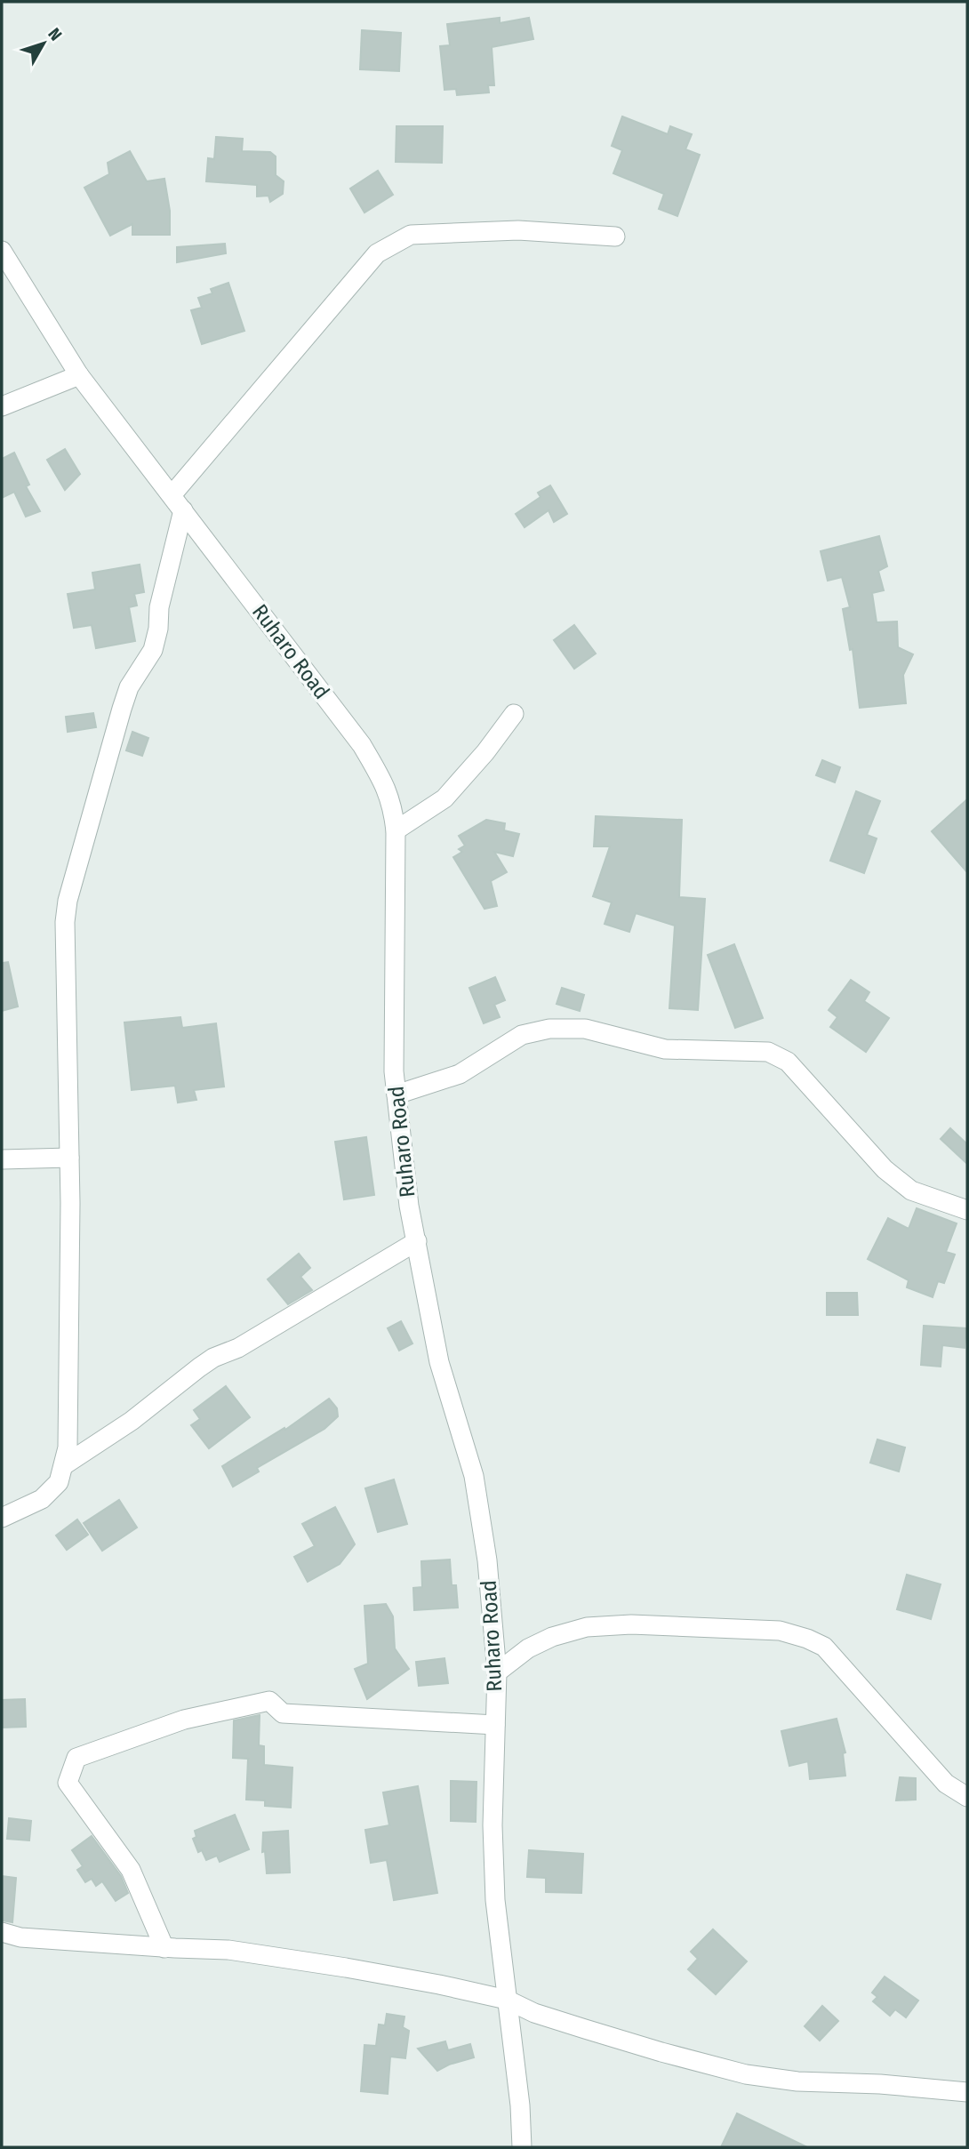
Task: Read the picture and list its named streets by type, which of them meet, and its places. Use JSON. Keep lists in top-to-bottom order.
{
  "streets": {
    "street": ["Ruharo Road"]
  },
  "north": "top right"
}
